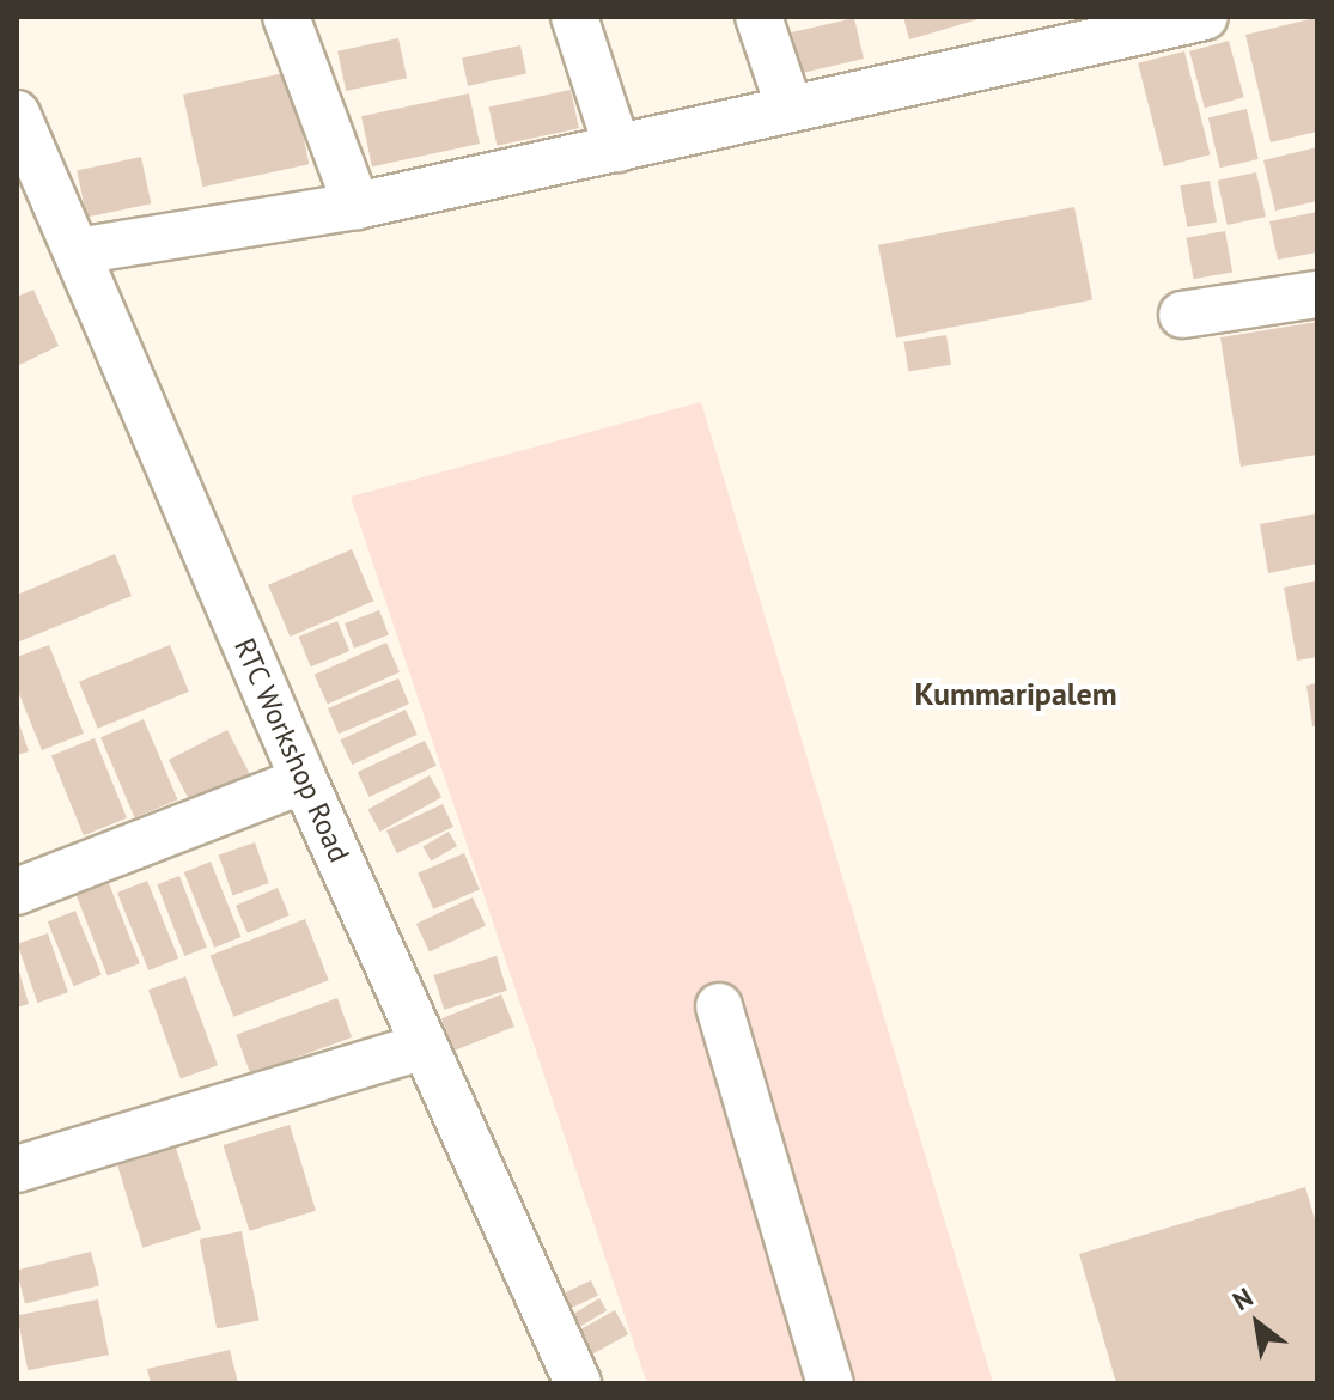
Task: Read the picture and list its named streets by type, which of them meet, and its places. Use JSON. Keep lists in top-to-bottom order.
{
  "streets": {
    "street": ["RTC Workshop Road"]
  },
  "districts": ["Kummaripalem"],
  "north": "top left"
}
